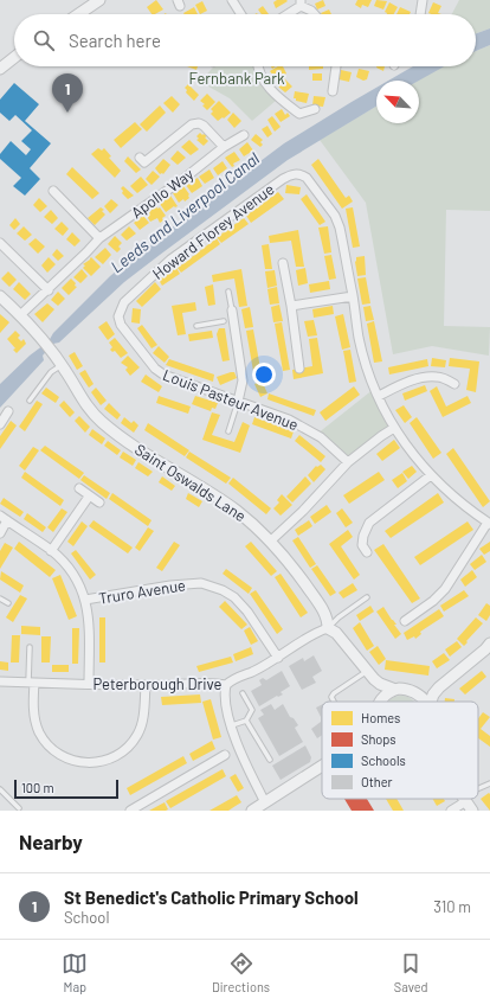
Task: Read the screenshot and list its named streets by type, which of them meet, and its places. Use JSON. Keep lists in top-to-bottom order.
{
  "streets": {
    "street": [
      "Apollo Way",
      "Howard Florey Avenue",
      "Louis Pasteur Avenue",
      "Saint Oswalds Lane",
      "Truro Avenue",
      "Peterborough Drive"
    ]
  },
  "crossings": [
    ["Apollo Way", "Saint Oswalds Lane"],
    ["Howard Florey Avenue", "Louis Pasteur Avenue"],
    ["Saint Oswalds Lane", "Peterborough Drive"],
    ["Truro Avenue", "Peterborough Drive"]
  ],
  "water": ["Leeds and Liverpool Canal"],
  "parks": ["Fernbank Park"],
  "legend": [
    "Homes",
    "Shops",
    "Schools",
    "Other"
  ],
  "scale_bar": "100 m",
  "north": "top left",
  "page": {
    "search": "Search here",
    "pins": "1",
    "scale": "100 m",
    "heading": "Nearby",
    "list": [
      {
        "mark": "1",
        "name": "St Benedict's Catholic Primary School",
        "note": "School",
        "value": "310 m"
      }
    ],
    "nav": ["Map", "Directions", "Saved"]
  }
}
